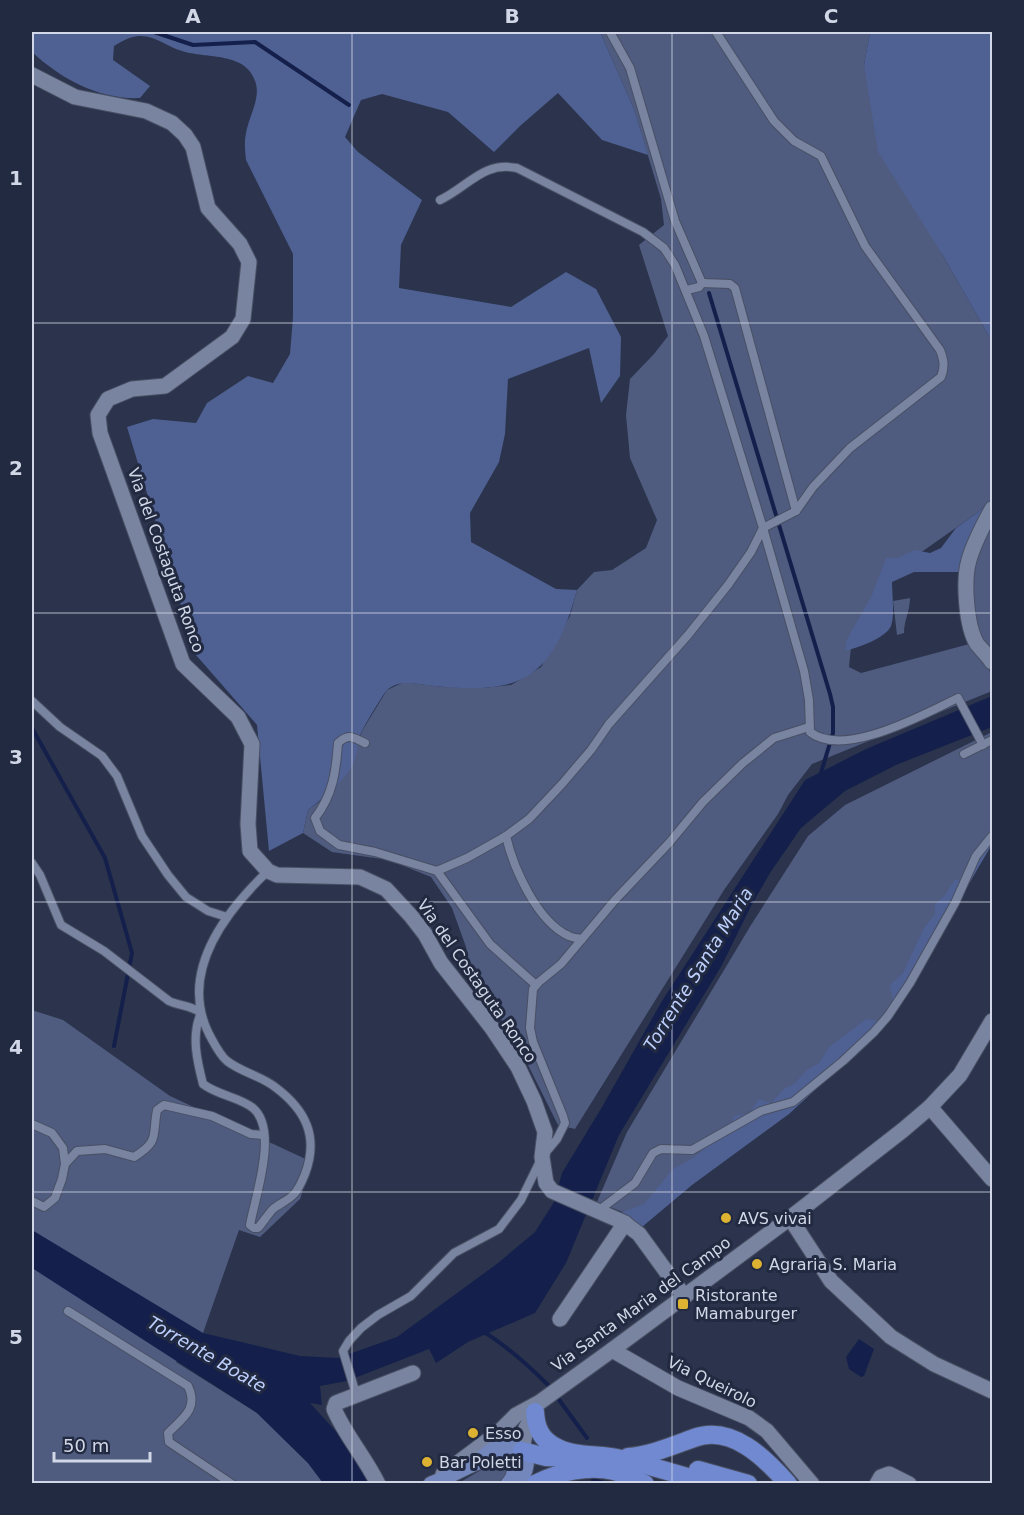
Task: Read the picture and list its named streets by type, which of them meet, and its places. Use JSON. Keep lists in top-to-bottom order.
{
  "streets": {
    "street": ["Via del Costaguta Ronco", "Via Santa Maria del Campo", "Via Queirolo"]
  },
  "crossings": [
    ["Via Santa Maria del Campo", "Via Queirolo"]
  ],
  "water": ["Torrente Santa Maria", "Torrente Boate"],
  "places": {
    "other": [
      "AVS vivai",
      "Agraria S. Maria",
      "Esso",
      "Bar Poletti"
    ],
    "transit": ["Ristorante Mamaburger"]
  },
  "scale_bar": "50 m",
  "grid": {
    "columns": ["A", "B", "C"],
    "rows": [
      "1",
      "2",
      "3",
      "4",
      "5"
    ]
  }
}
